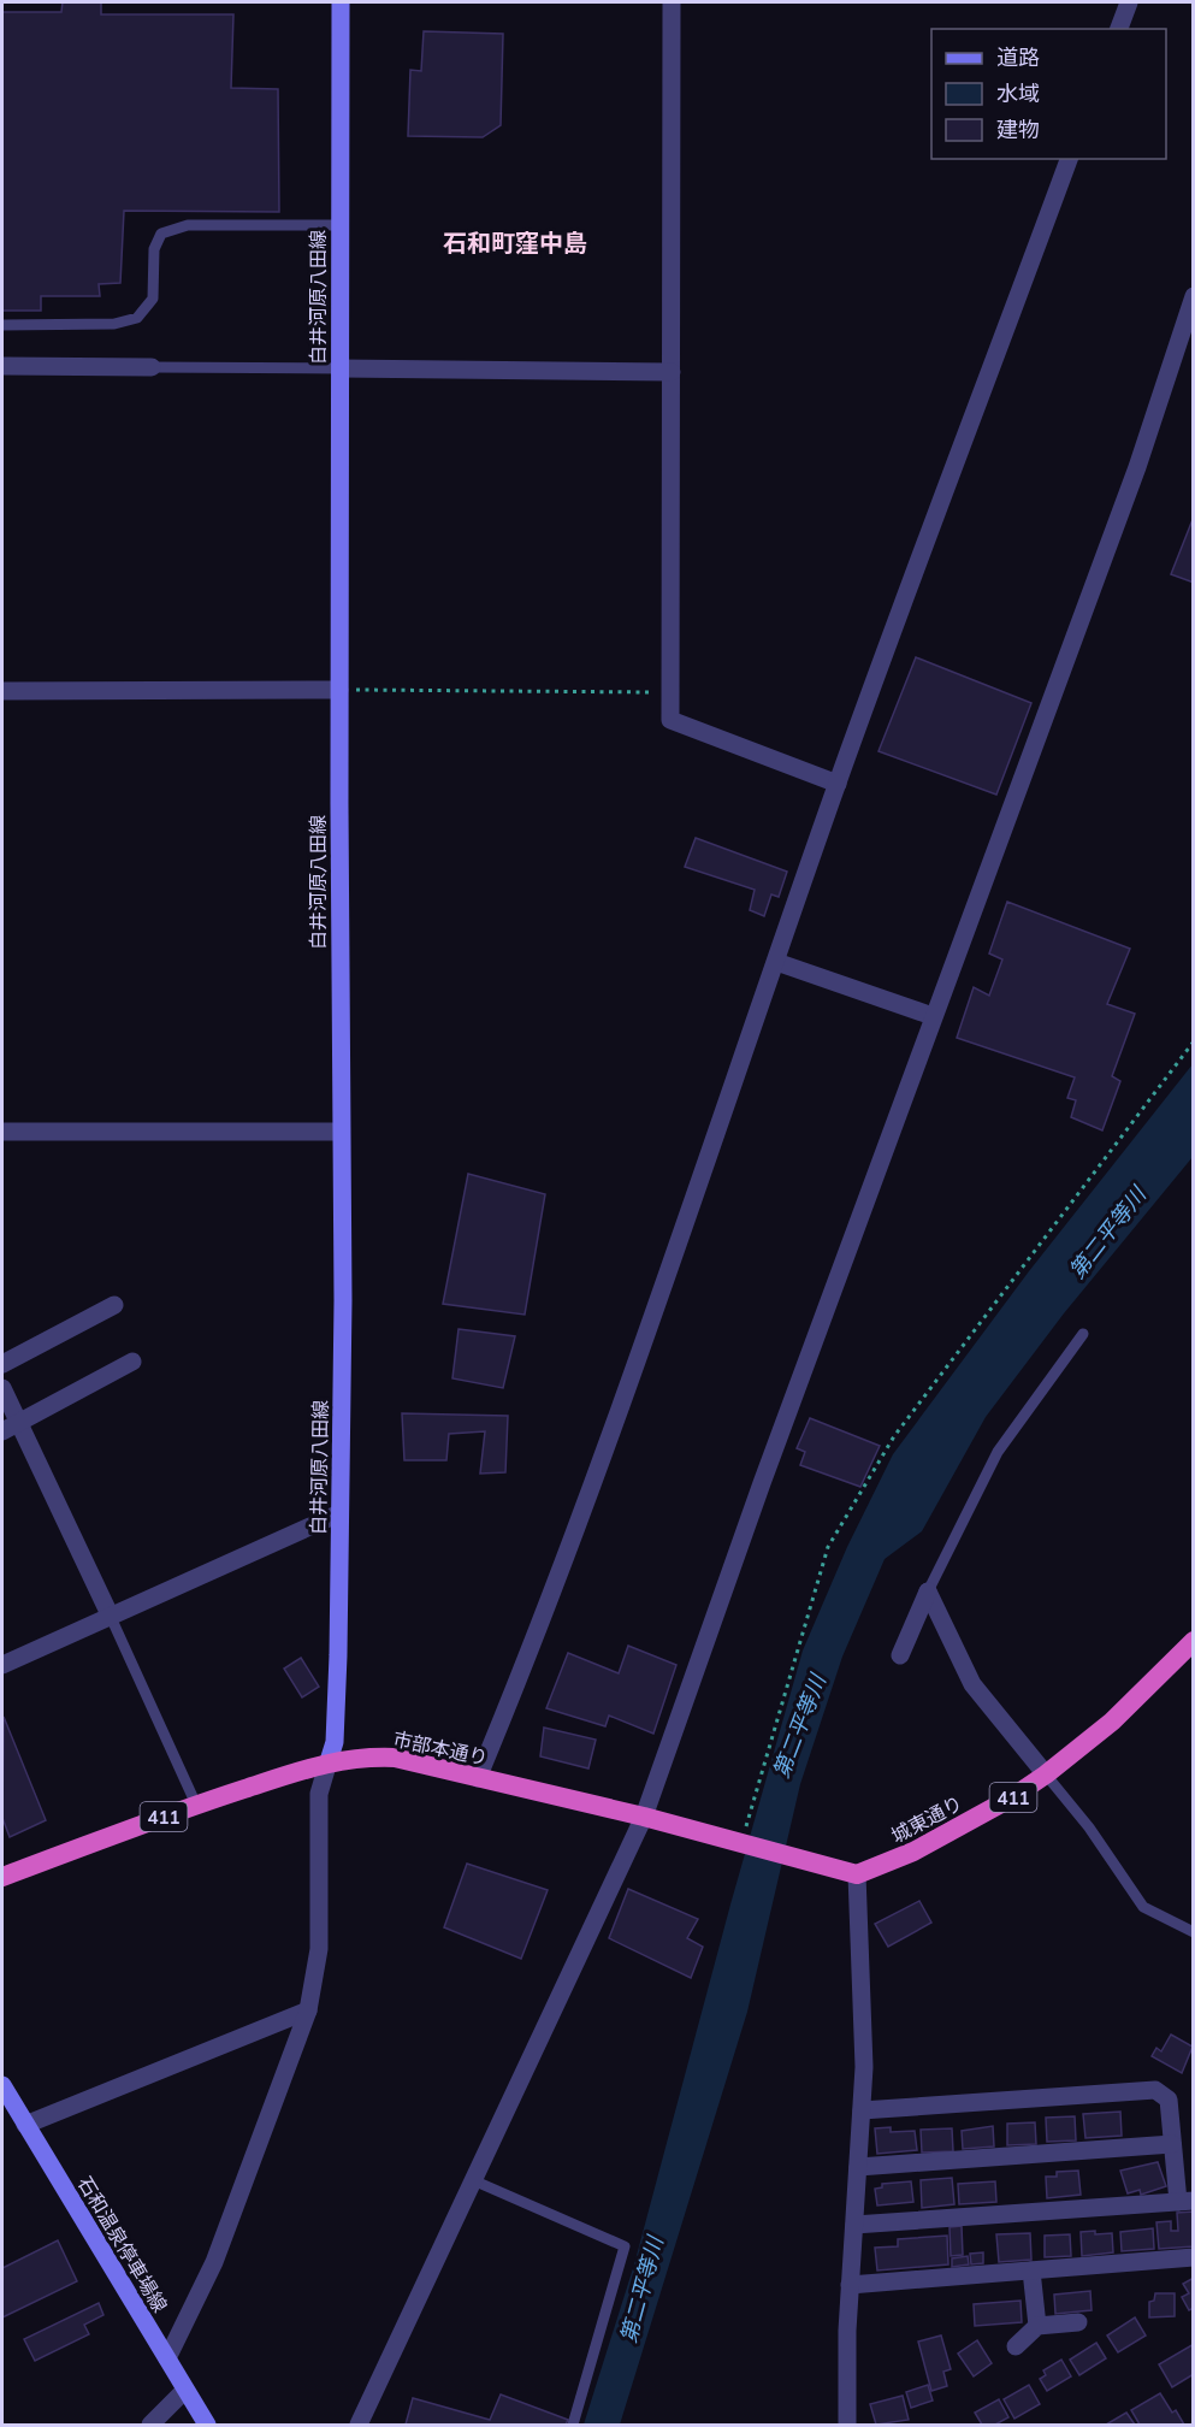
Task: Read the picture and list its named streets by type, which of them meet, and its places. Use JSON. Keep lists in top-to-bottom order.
{
  "streets": {
    "highway": ["市部本通り", "411", "城東通り"],
    "main road": ["白井河原八田線", "石和温泉停車場線"]
  },
  "crossings": [
    ["白井河原八田線", "市部本通り"],
    ["市部本通り", "城東通り"]
  ],
  "districts": ["石和町窪中島"],
  "water": ["第二平等川"],
  "legend": ["道路", "水域", "建物"]
}
